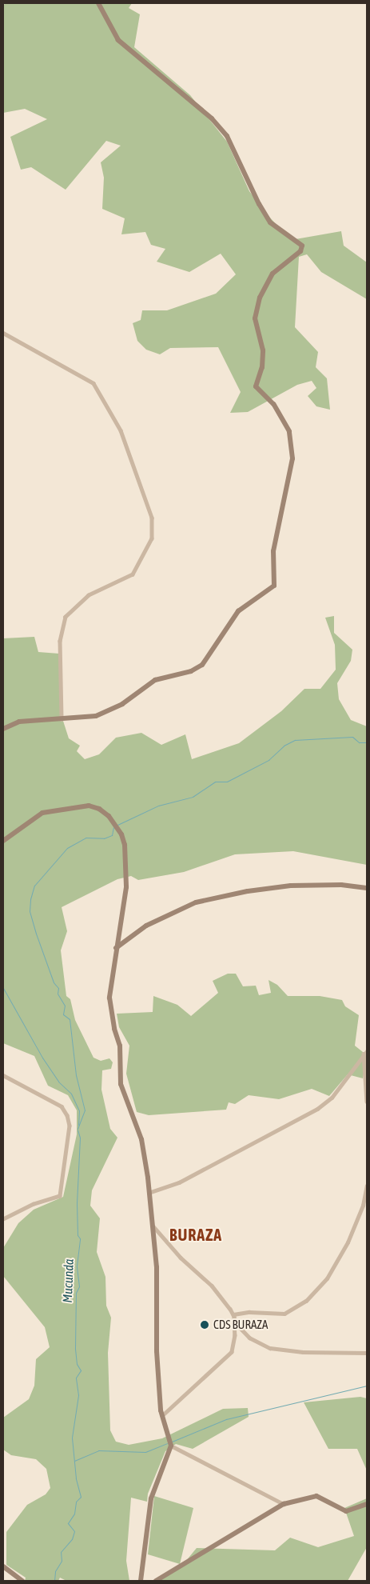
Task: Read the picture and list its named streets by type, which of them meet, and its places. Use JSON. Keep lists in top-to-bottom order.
{
  "districts": ["BURAZA"],
  "water": ["Mucunda"],
  "places": ["CDS BURAZA"]
}
